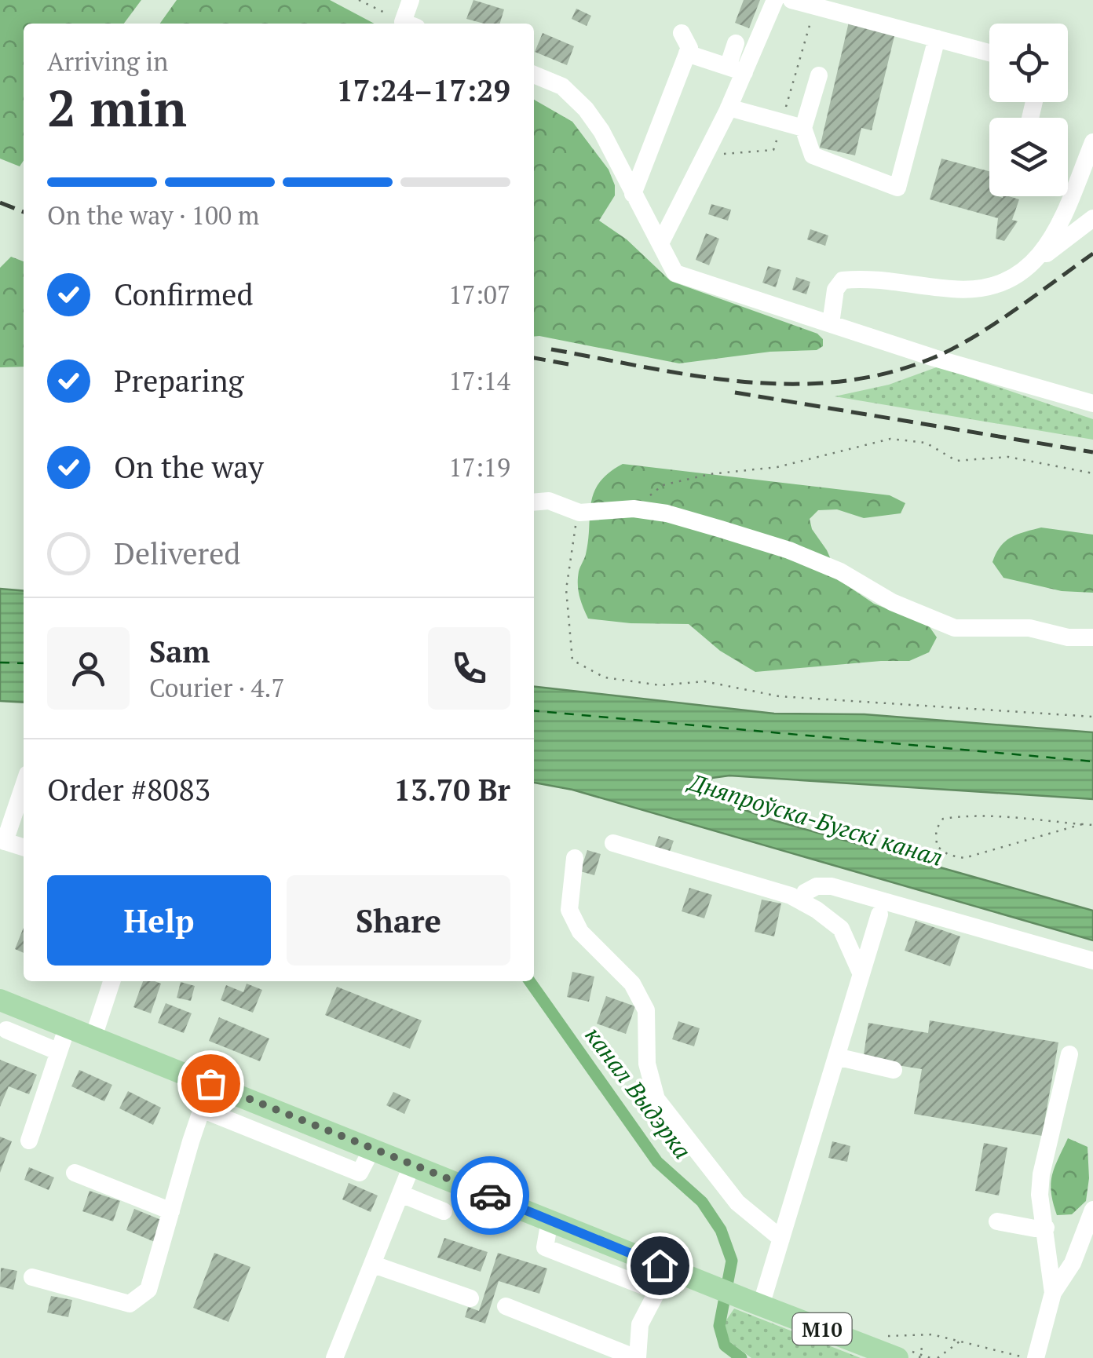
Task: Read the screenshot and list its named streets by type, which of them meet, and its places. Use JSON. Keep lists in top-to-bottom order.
{
  "streets": {
    "main road": ["М10"]
  },
  "water": ["Дняпроўска-Бугскі канал", "канал Выдэрка"],
  "page": {
    "heading": ["2 min", "Arriving in", "17:24–17:29"],
    "panel": [
      "Sam",
      "Courier · 4.7",
      "Order #8083",
      "13.70 Br"
    ],
    "bar": "On the way · 100 m",
    "list": [
      ["Confirmed", "17:07"],
      ["Preparing", "17:14"],
      ["On the way", "17:19"],
      "Delivered"
    ],
    "buttons": ["Help", "Share"]
  }
}
